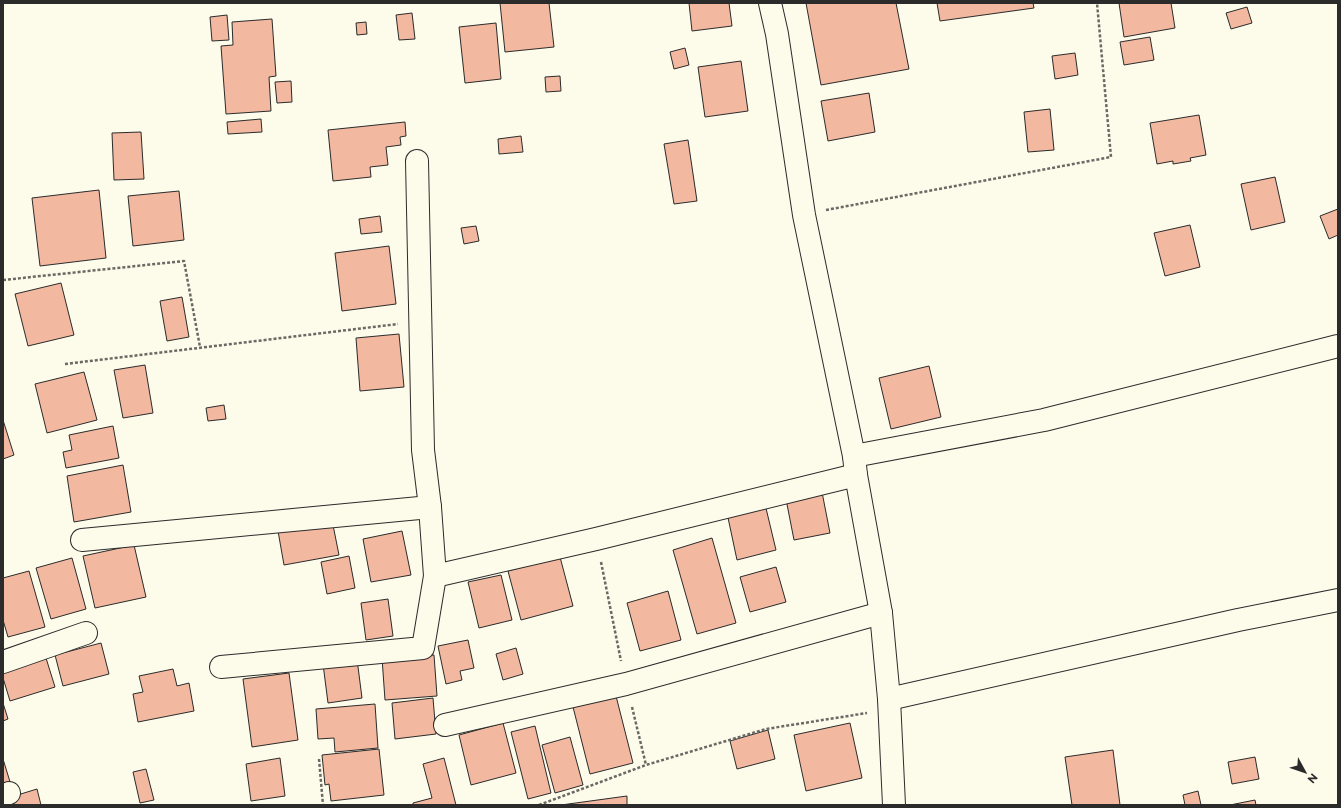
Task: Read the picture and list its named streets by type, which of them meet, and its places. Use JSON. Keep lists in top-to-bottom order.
{
  "north": "bottom right"
}
